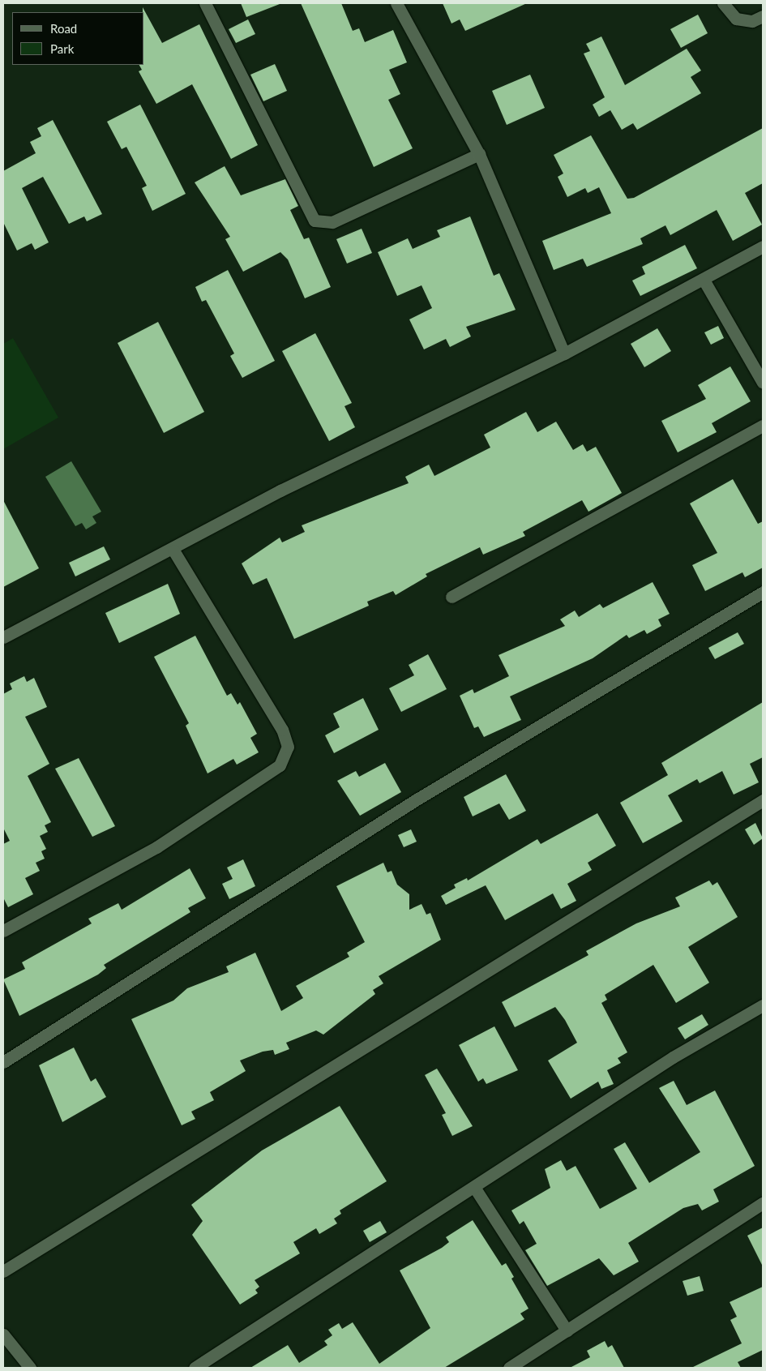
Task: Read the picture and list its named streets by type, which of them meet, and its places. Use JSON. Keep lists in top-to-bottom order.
{
  "legend": ["Road", "Park"]
}
